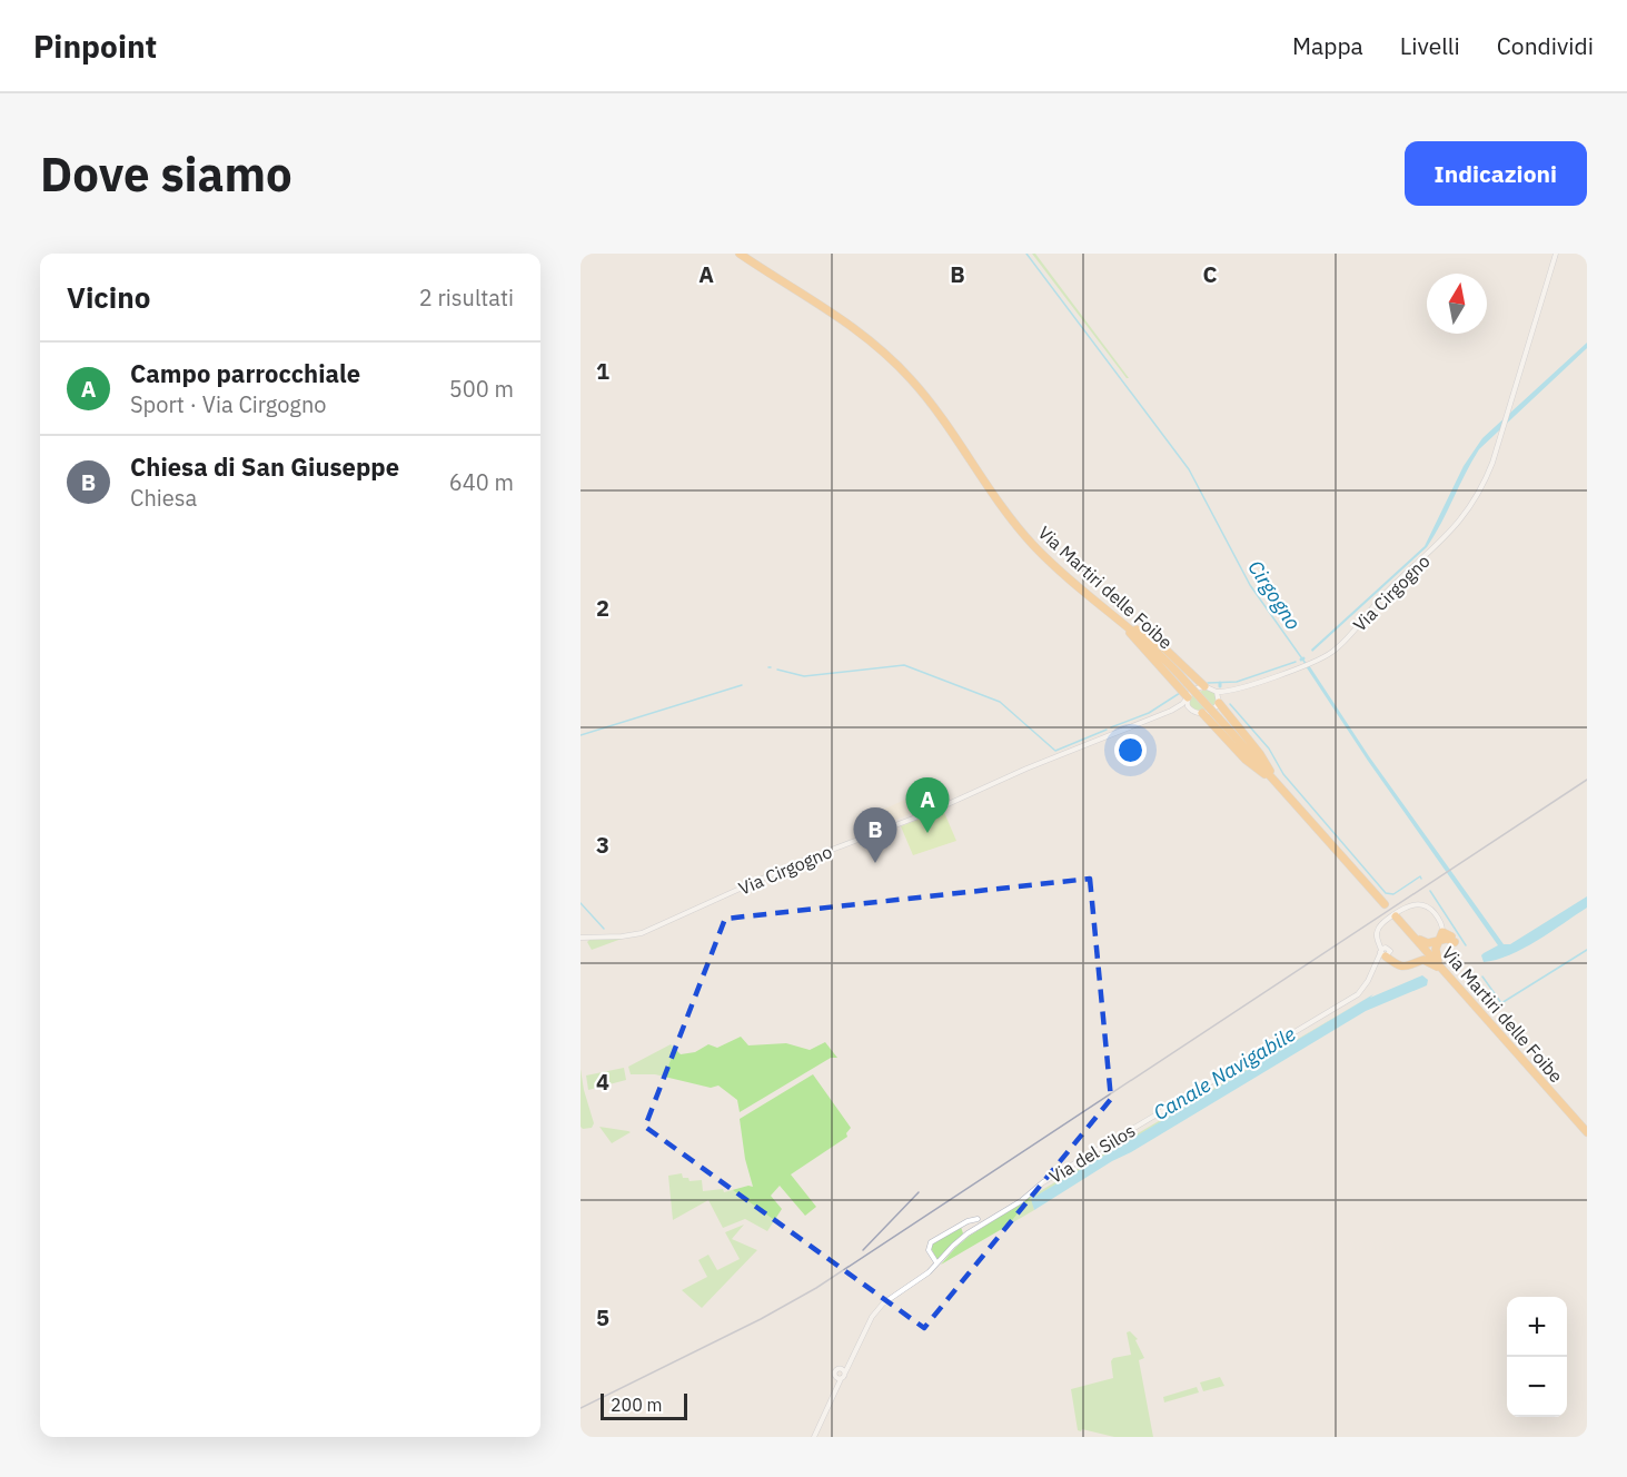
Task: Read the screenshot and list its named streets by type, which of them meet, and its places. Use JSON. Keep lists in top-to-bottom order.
{
  "streets": {
    "highway": ["Via Martiri delle Foibe"],
    "street": ["Via Cirgogno", "Via del Silos"]
  },
  "water": ["Cirgogno", "Canale Navigabile"],
  "scale_bar": "200 m",
  "north": "top",
  "page": {
    "header": "Pinpoint",
    "nav": ["Mappa", "Livelli", "Condividi"],
    "buttons": "Indicazioni",
    "title": "Dove siamo",
    "heading": ["Vicino", "2 risultati"],
    "list": [
      {
        "mark": "A",
        "name": "Campo parrocchiale",
        "note": "Sport · Via Cirgogno",
        "value": "500 m"
      },
      {
        "mark": "B",
        "name": "Chiesa di San Giuseppe",
        "note": "Chiesa",
        "value": "640 m"
      }
    ],
    "pins": ["A", "B"],
    "map_buttons": ["+", "−"],
    "scale": "200 m"
  },
  "grid": {
    "columns": ["A", "B", "C"],
    "rows": [
      "1",
      "2",
      "3",
      "4",
      "5"
    ]
  }
}
